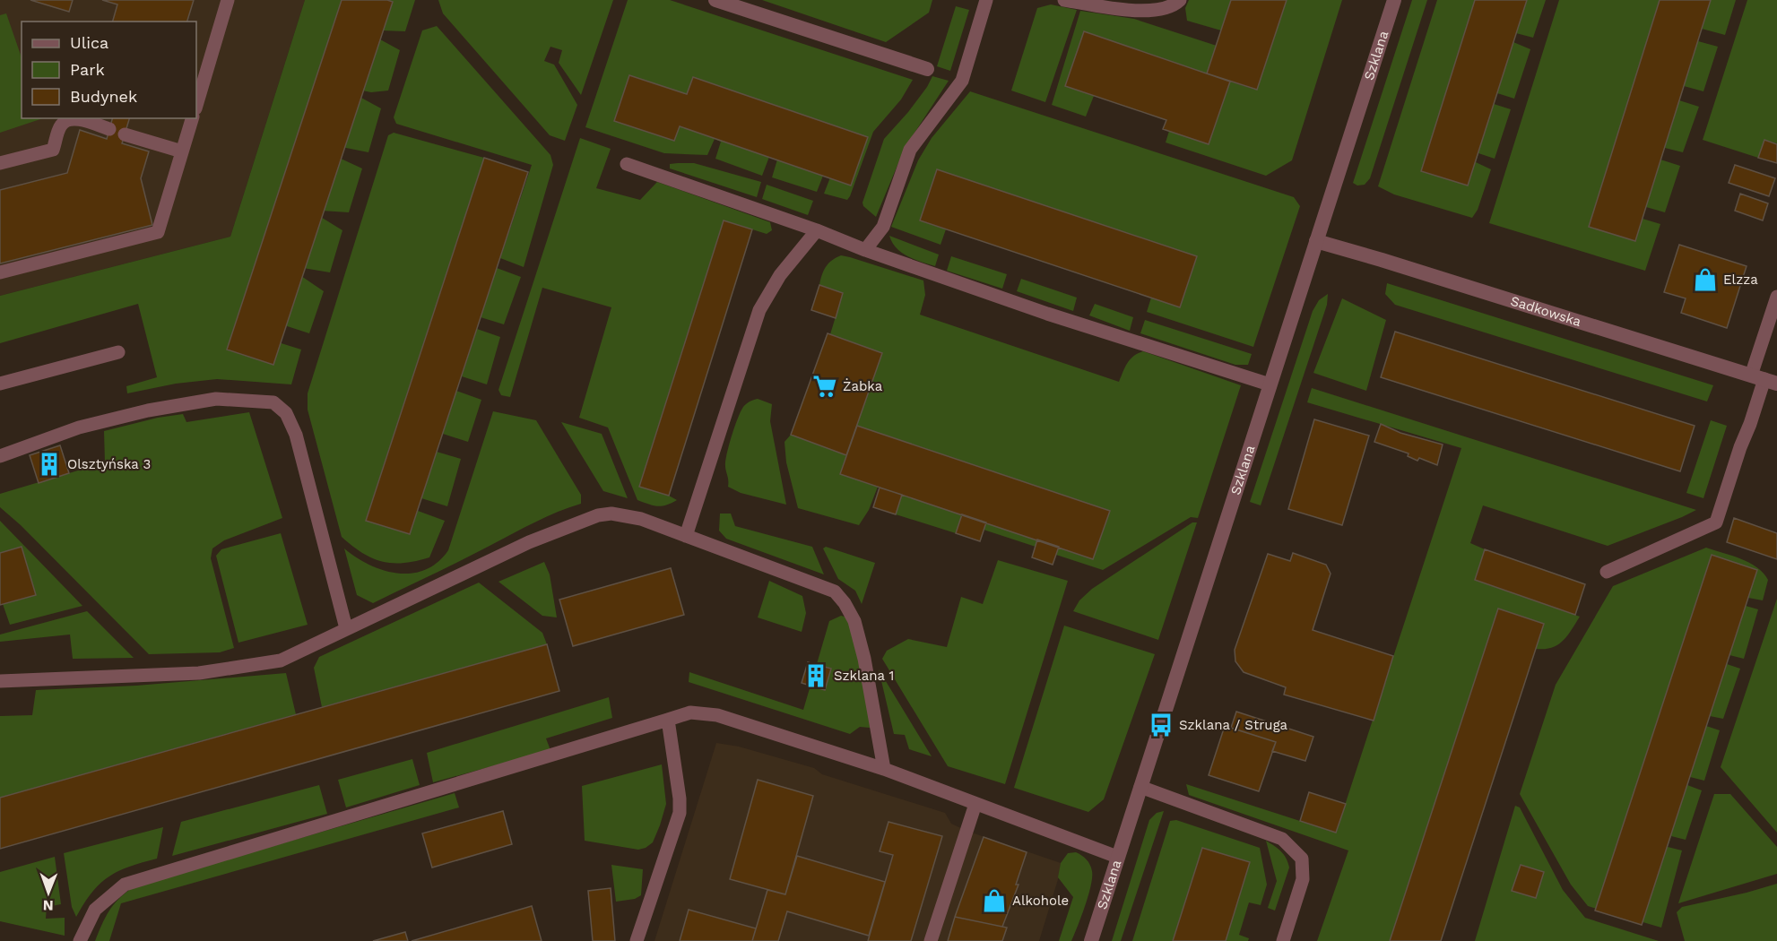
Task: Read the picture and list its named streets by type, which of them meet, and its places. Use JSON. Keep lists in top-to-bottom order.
{
  "streets": {
    "street": ["Szklana", "Sadkowska"]
  },
  "crossings": [
    ["Szklana", "Sadkowska"]
  ],
  "places": {
    "shop": ["Elzza", "Alkohole"],
    "supermarket": ["Żabka"],
    "building": ["Olsztyńska 3", "Szklana 1"],
    "bus stop": ["Szklana / Struga"]
  },
  "legend": ["Ulica", "Park", "Budynek"],
  "north": "bottom"
}
